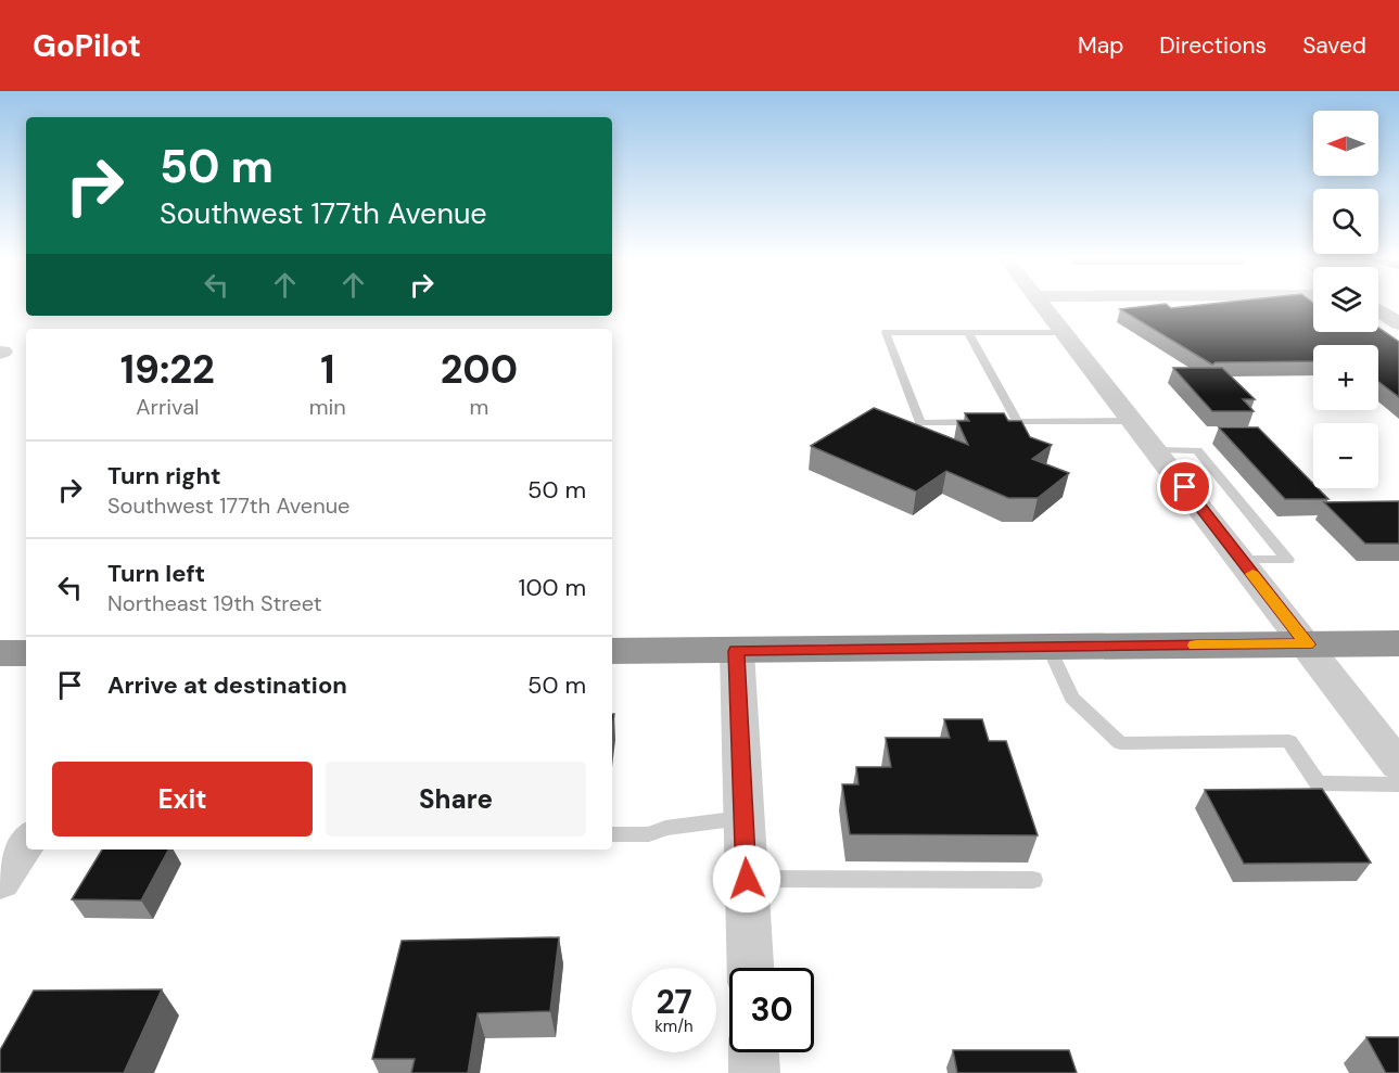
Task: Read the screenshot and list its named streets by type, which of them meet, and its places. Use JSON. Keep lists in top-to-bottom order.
{
  "north": "left",
  "page": {
    "header": "GoPilot",
    "nav": ["Map", "Directions", "Saved"],
    "map_buttons": ["+", "−"],
    "turn": ["50 m", "Southwest 177th Avenue"],
    "eta": [
      "19:22",
      "Arrival",
      "1",
      "min",
      "200",
      "m"
    ],
    "list": [
      {
        "name": "Turn right",
        "note": "Southwest 177th Avenue",
        "value": "50 m"
      },
      {
        "name": "Turn left",
        "note": "Northeast 19th Street",
        "value": "100 m"
      },
      {
        "name": "Arrive at destination",
        "value": "50 m"
      }
    ],
    "buttons": ["Exit", "Share"],
    "speed": "27 km/h",
    "limit": "30"
  }
}
